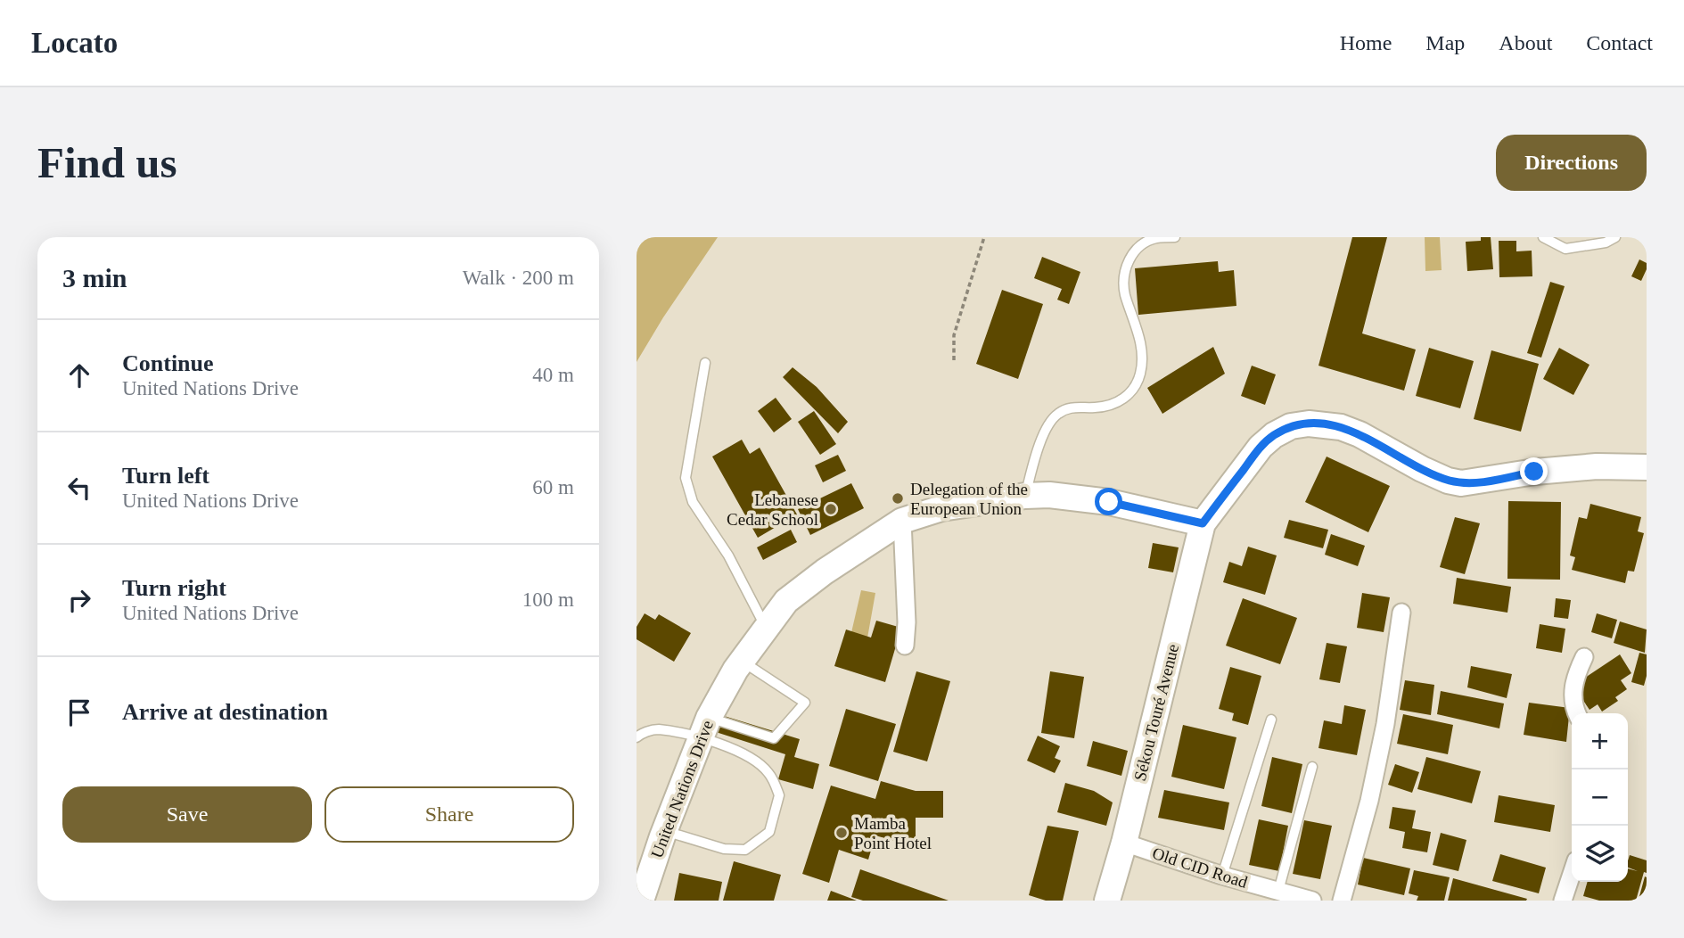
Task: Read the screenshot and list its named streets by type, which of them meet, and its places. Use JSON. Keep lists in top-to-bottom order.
{
  "streets": {
    "main road": ["Sékou Touré Avenue", "United Nations Drive"],
    "street": ["Old CID Road"]
  },
  "crossings": [
    ["Sékou Touré Avenue", "United Nations Drive"],
    ["Sékou Touré Avenue", "Old CID Road"]
  ],
  "places": ["Delegation of the European Union", "Lebanese Cedar School", "Mamba Point Hotel"],
  "page": {
    "header": "Locato",
    "nav": [
      "Home",
      "Map",
      "About",
      "Contact"
    ],
    "buttons": [
      "Directions",
      ["Save", "Share"]
    ],
    "title": "Find us",
    "heading": ["3 min", "Walk · 200 m"],
    "list": [
      ["Continue", "United Nations Drive", "40 m"],
      ["Turn left", "United Nations Drive", "60 m"],
      ["Turn right", "United Nations Drive", "100 m"],
      "Arrive at destination"
    ],
    "map_buttons": ["+", "−"]
  }
}
